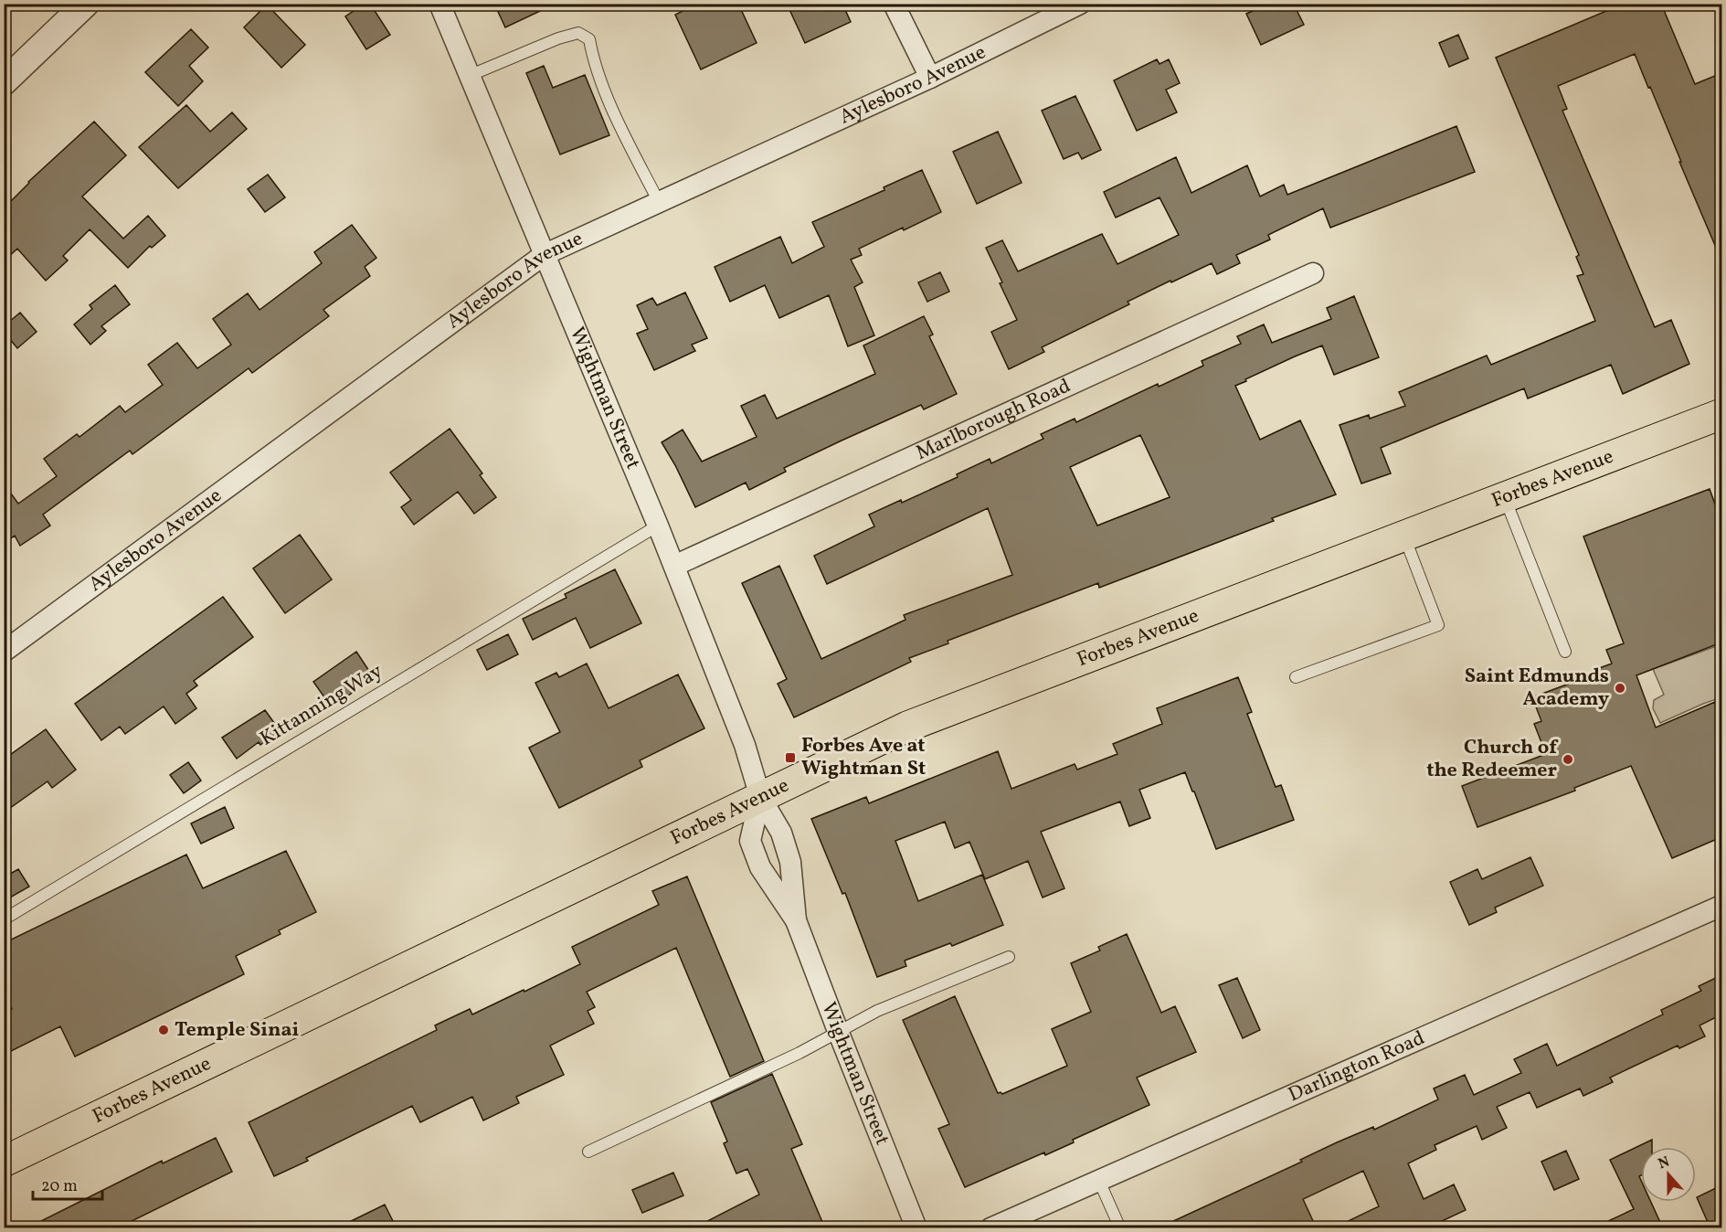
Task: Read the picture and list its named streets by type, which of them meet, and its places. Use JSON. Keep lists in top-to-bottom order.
{
  "streets": {
    "main road": ["Forbes Avenue"],
    "street": [
      "Aylesboro Avenue",
      "Wightman Street",
      "Marlborough Road",
      "Darlington Road"
    ],
    "lane": ["Kittanning Way"]
  },
  "crossings": [
    ["Aylesboro Avenue", "Wightman Street"],
    ["Wightman Street", "Marlborough Road"],
    ["Wightman Street", "Forbes Avenue"],
    ["Wightman Street", "Kittanning Way"]
  ],
  "places": {
    "other": ["Saint Edmunds Academy", "Church of the Redeemer", "Temple Sinai"],
    "transit": ["Forbes Ave at Wightman St"]
  },
  "scale_bar": "20 m",
  "north": "top"
}
